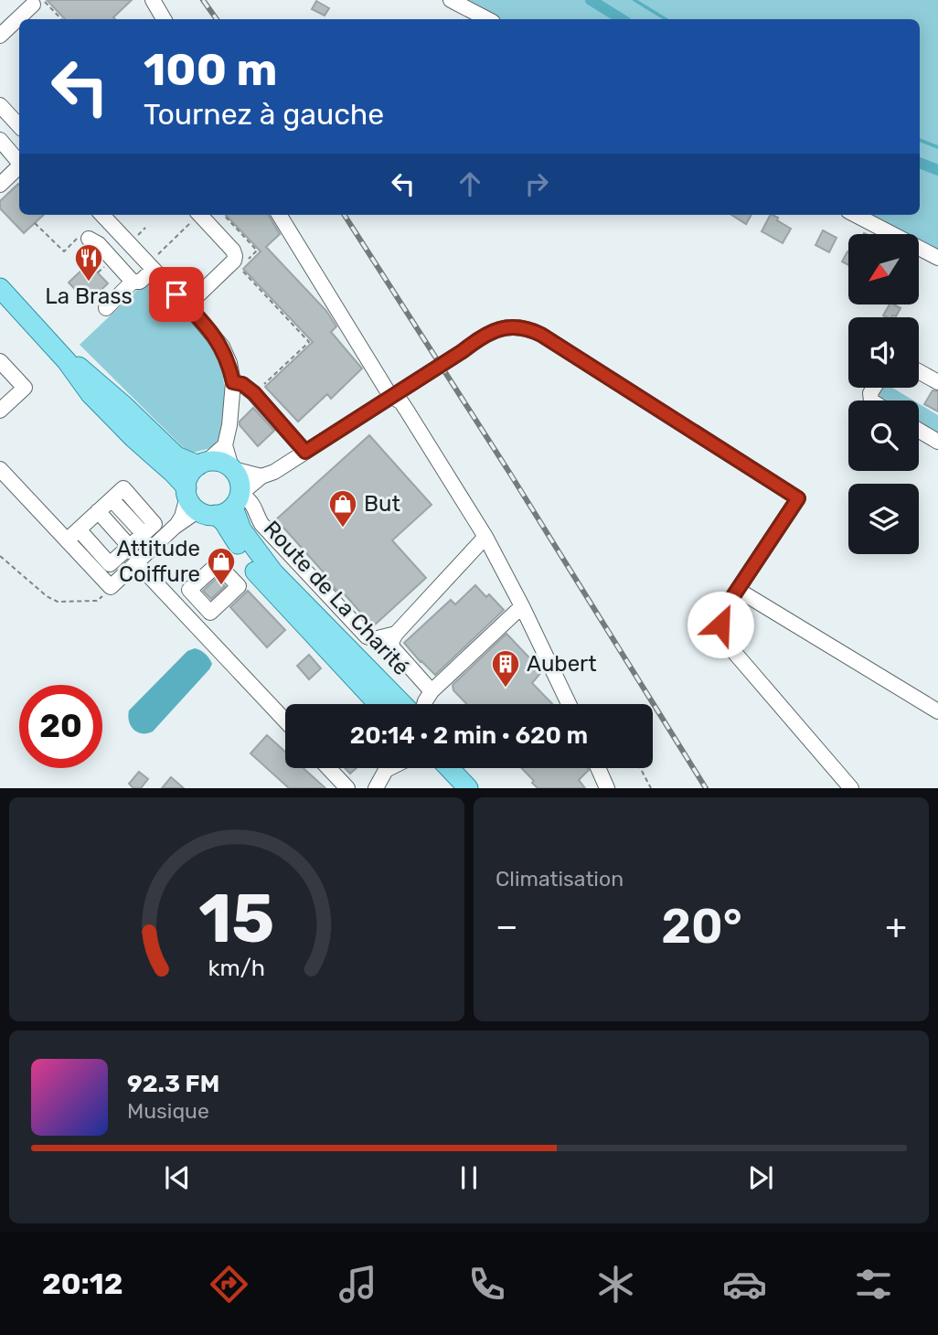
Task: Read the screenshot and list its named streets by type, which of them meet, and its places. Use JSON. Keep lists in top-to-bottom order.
{
  "streets": {
    "main road": ["Route de La Charité"]
  },
  "places": {
    "restaurant": ["La Brass"],
    "shop": ["But", "Attitude Coiffure"],
    "building": ["Aubert"]
  },
  "north": "bottom left",
  "page": {
    "turn": ["100 m", "Tournez à gauche"],
    "limit": "20",
    "trip": "20:14 · 2 min · 620 m",
    "tile": "Climatisation",
    "heat": ["−", "20°", "+"],
    "song": ["92.3 FM", "Musique"],
    "tabs": "20:12",
    "gauge": ["15", "km/h"]
  }
}
